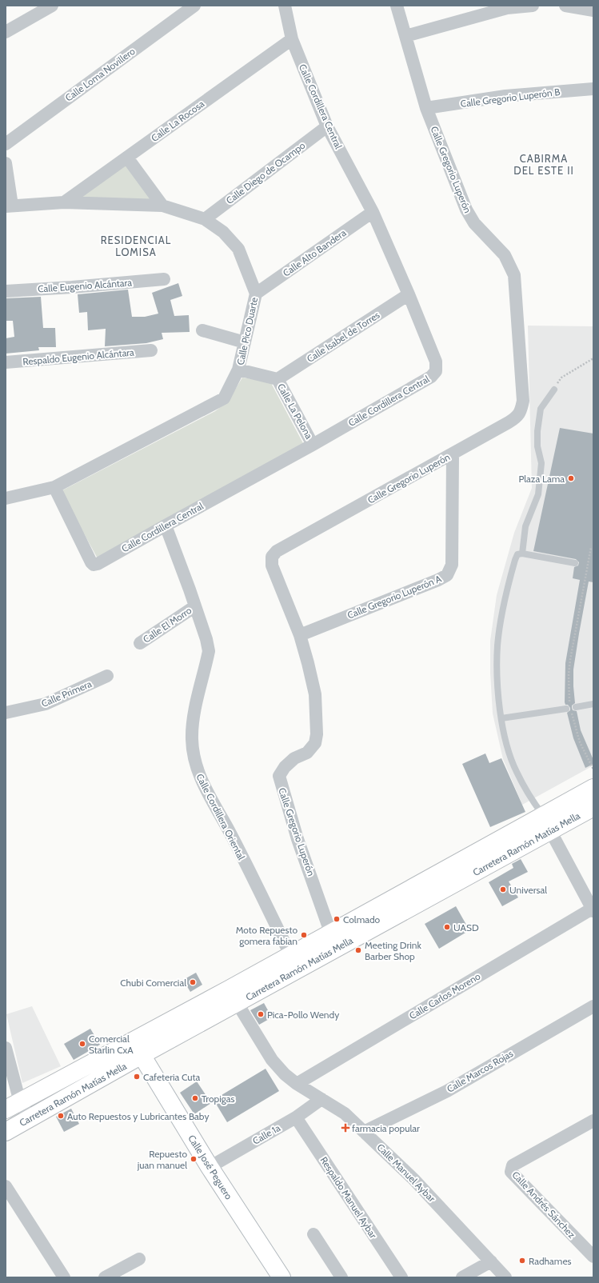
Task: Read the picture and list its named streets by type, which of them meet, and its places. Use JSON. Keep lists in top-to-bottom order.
{
  "streets": {
    "main road": ["Carretera Ramón Matías Mella", "Calle José Peguero"],
    "street": [
      "Calle Loma Novillero",
      "Calle Gregorio Luperón B",
      "Calle Cordillera Central",
      "Calle La Rocosa",
      "Calle Gregorio Luperón",
      "Calle Diego de Ocampo",
      "Calle Alto Bandera",
      "Calle Eugenio Alcántara",
      "Calle Pico Duarte",
      "Calle Isabel de Torres",
      "Respaldo Eugenio Alcántara",
      "Calle La Pelona",
      "Calle Gregorio Luperón A",
      "Calle El Morro",
      "Calle Primera",
      "Calle Cordillera Oriental",
      "Calle Carlos Moreno",
      "Calle Marcos Rojas",
      "Calle 1a",
      "Calle Manuel Aybar",
      "Respaldo Manuel Aybar",
      "Calle Andrés Sánchez"
    ]
  },
  "crossings": [
    ["Calle Gregorio Luperón B", "Calle Gregorio Luperón"],
    ["Calle Cordillera Central", "Calle La Rocosa"],
    ["Calle Cordillera Central", "Calle Diego de Ocampo"],
    ["Calle Cordillera Central", "Calle Alto Bandera"],
    ["Calle Cordillera Central", "Calle Pico Duarte"],
    ["Calle Cordillera Central", "Calle Isabel de Torres"],
    ["Calle Cordillera Central", "Calle La Pelona"],
    ["Calle Cordillera Central", "Calle Cordillera Oriental"],
    ["Calle La Rocosa", "Calle Pico Duarte"],
    ["Calle Gregorio Luperón", "Calle Gregorio Luperón A"],
    ["Calle Gregorio Luperón", "Carretera Ramón Matías Mella"],
    ["Calle Diego de Ocampo", "Calle Pico Duarte"],
    ["Calle Alto Bandera", "Calle Pico Duarte"],
    ["Calle Pico Duarte", "Calle La Pelona"],
    ["Calle Isabel de Torres", "Calle La Pelona"],
    ["Calle El Morro", "Calle Cordillera Oriental"],
    ["Calle Cordillera Oriental", "Carretera Ramón Matías Mella"],
    ["Carretera Ramón Matías Mella", "Calle José Peguero"],
    ["Carretera Ramón Matías Mella", "Calle Manuel Aybar"],
    ["Calle Carlos Moreno", "Calle Manuel Aybar"],
    ["Calle Marcos Rojas", "Calle Manuel Aybar"],
    ["Calle 1a", "Calle José Peguero"],
    ["Calle 1a", "Calle Manuel Aybar"],
    ["Calle 1a", "Respaldo Manuel Aybar"]
  ],
  "districts": ["CABIRMA DEL ESTE II", "RESIDENCIAL LOMISA"],
  "places": {
    "other": [
      "Plaza Lama",
      "Universal",
      "Colmado",
      "UASD",
      "Moto Repuesto gomera fabian",
      "Meeting Drink Barber Shop",
      "Chubi Comercial",
      "Pica-Pollo Wendy",
      "Comercial Starlin CxA",
      "Cafeteria Cuta",
      "Tropigas",
      "Auto Repuestos y Lubricantes Baby",
      "Repuesto juan manuel",
      "Radhames"
    ],
    "health": ["farmacia popular"]
  }
}
